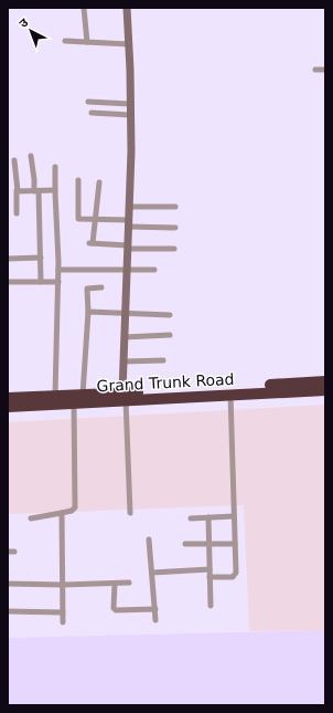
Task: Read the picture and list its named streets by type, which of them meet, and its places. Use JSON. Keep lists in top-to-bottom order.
{
  "streets": {
    "highway": ["Grand Trunk Road"]
  },
  "north": "top left"
}
